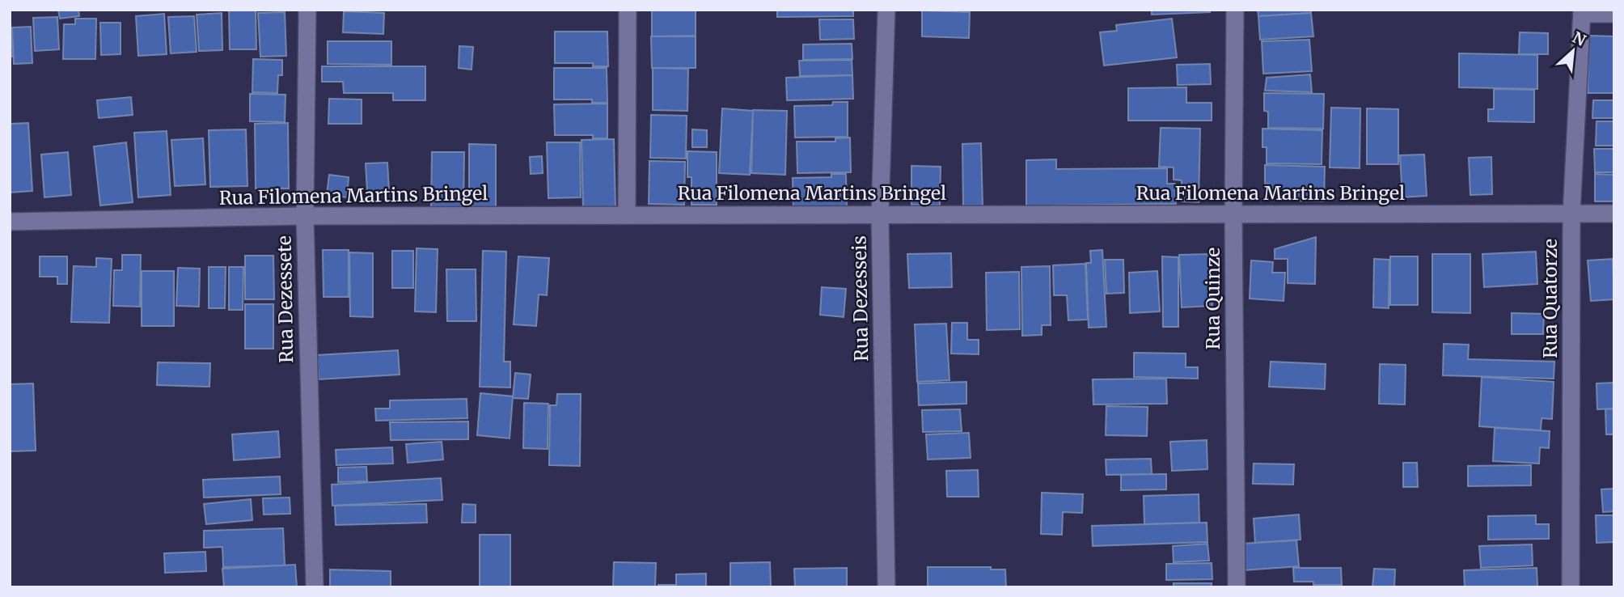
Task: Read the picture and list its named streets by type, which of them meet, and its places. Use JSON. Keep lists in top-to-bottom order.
{
  "streets": {
    "street": [
      "Rua Filomena Martins Bringel",
      "Rua Dezesseis",
      "Rua Quinze",
      "Rua Quatorze",
      "Rua Dezessete"
    ]
  },
  "crossings": [
    ["Rua Filomena Martins Bringel", "Rua Dezesseis"],
    ["Rua Filomena Martins Bringel", "Rua Quinze"],
    ["Rua Filomena Martins Bringel", "Rua Quatorze"],
    ["Rua Filomena Martins Bringel", "Rua Dezessete"]
  ],
  "north": "top right"
}
